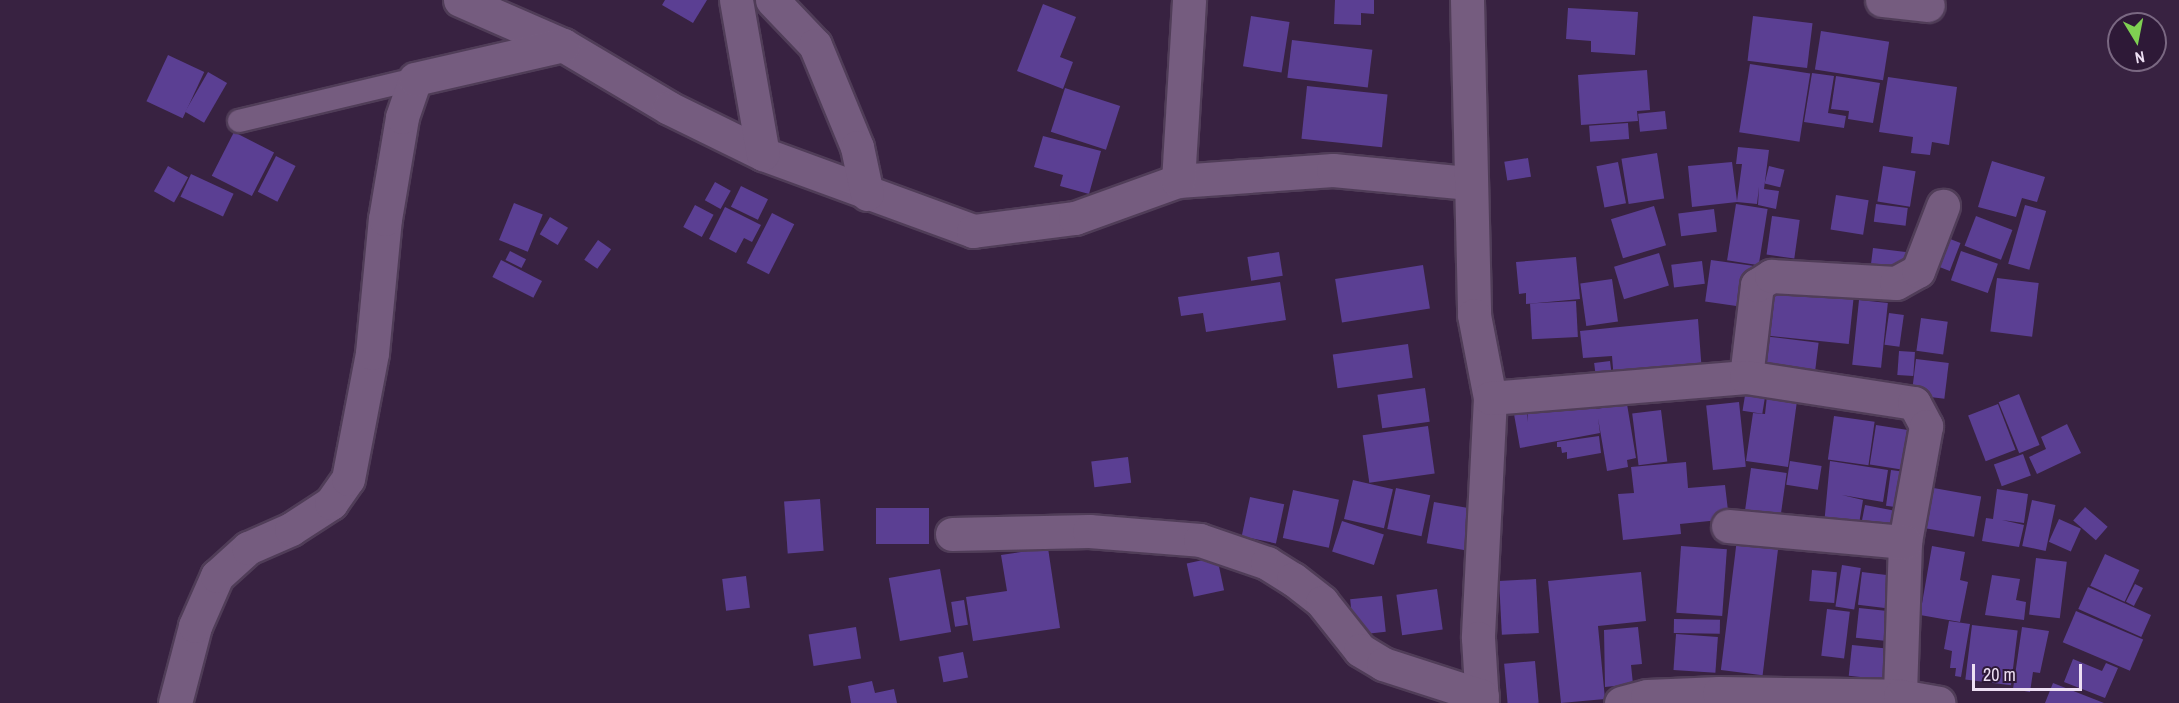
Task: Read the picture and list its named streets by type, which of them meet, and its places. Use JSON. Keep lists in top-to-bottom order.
{
  "scale_bar": "20 m",
  "north": "bottom"
}
